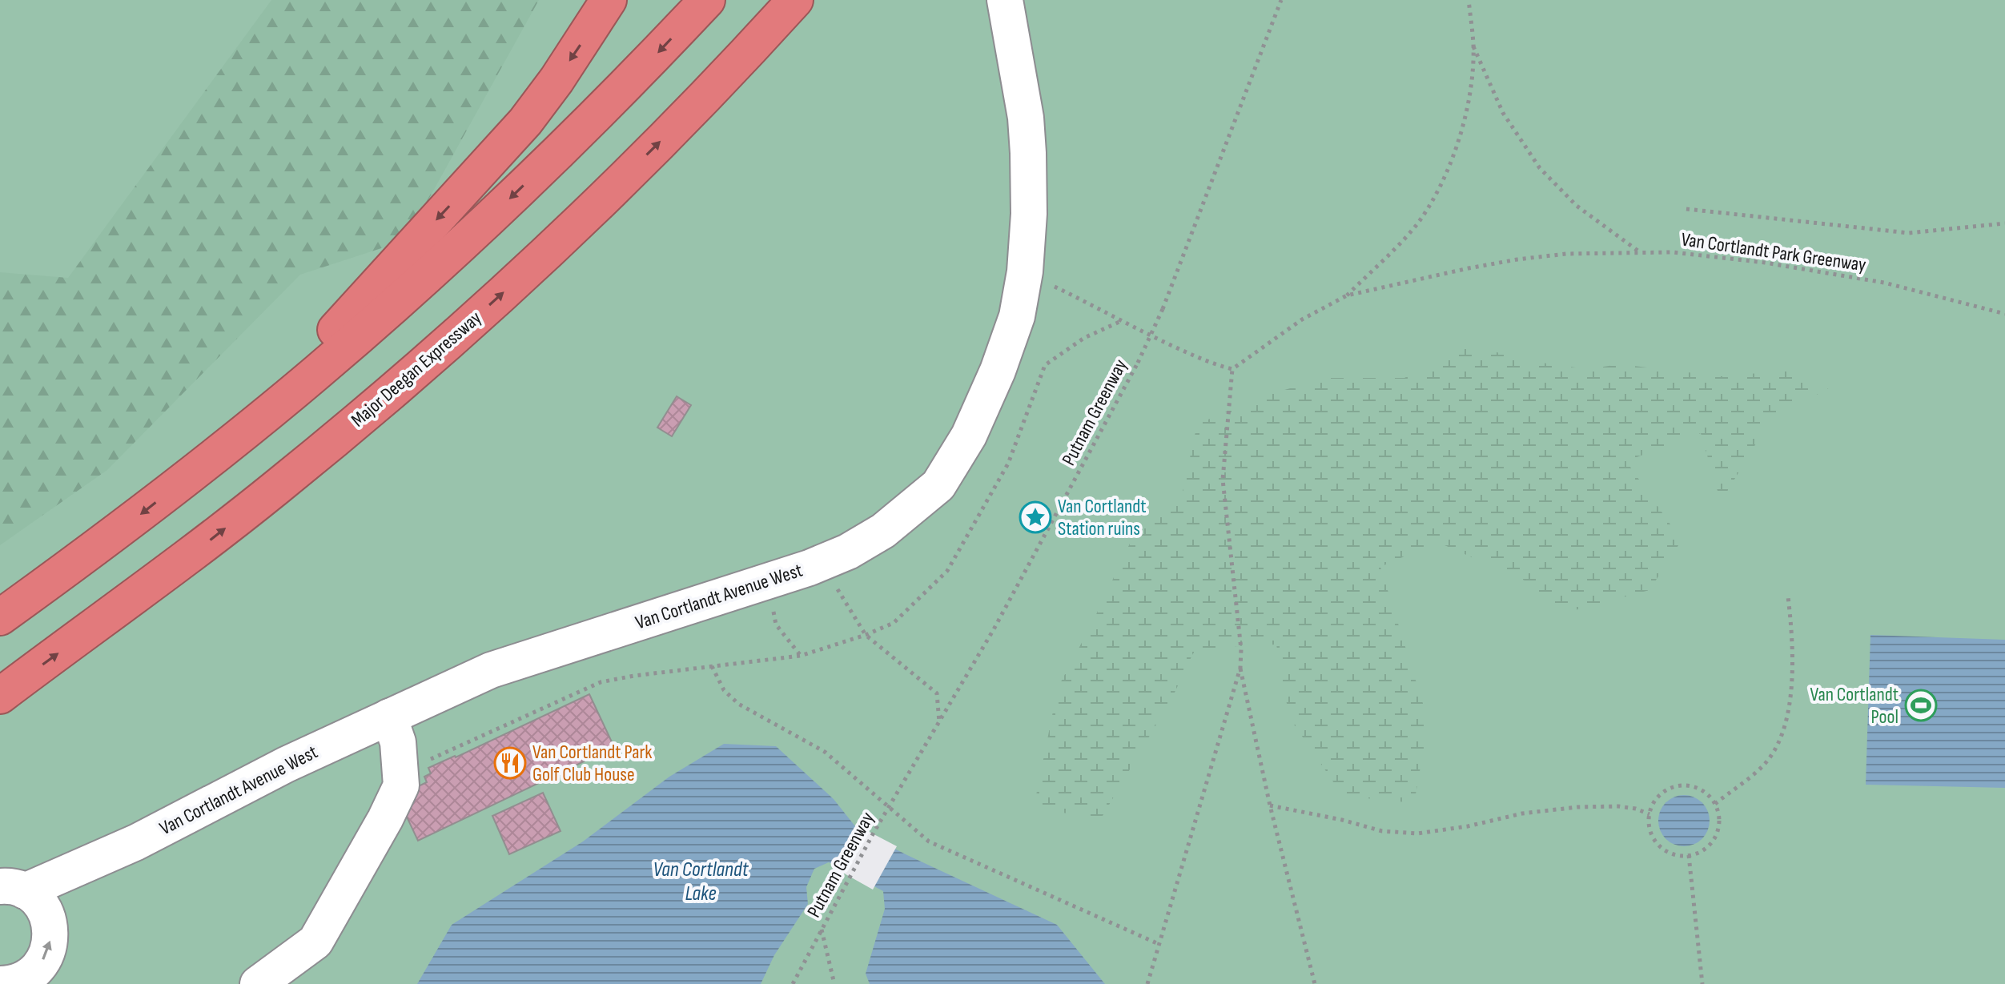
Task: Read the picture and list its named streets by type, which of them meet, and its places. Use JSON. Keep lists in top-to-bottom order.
{
  "streets": {
    "highway": ["Major Deegan Expressway"],
    "street": ["Van Cortlandt Avenue West"],
    "path": ["Van Cortlandt Park Greenway", "Putnam Greenway"]
  },
  "water": ["Van Cortlandt Lake"],
  "places": {
    "place": ["Van Cortlandt Station ruins"],
    "sports": ["Van Cortlandt Pool"],
    "restaurant": ["Van Cortlandt Park Golf Club House"]
  }
}
